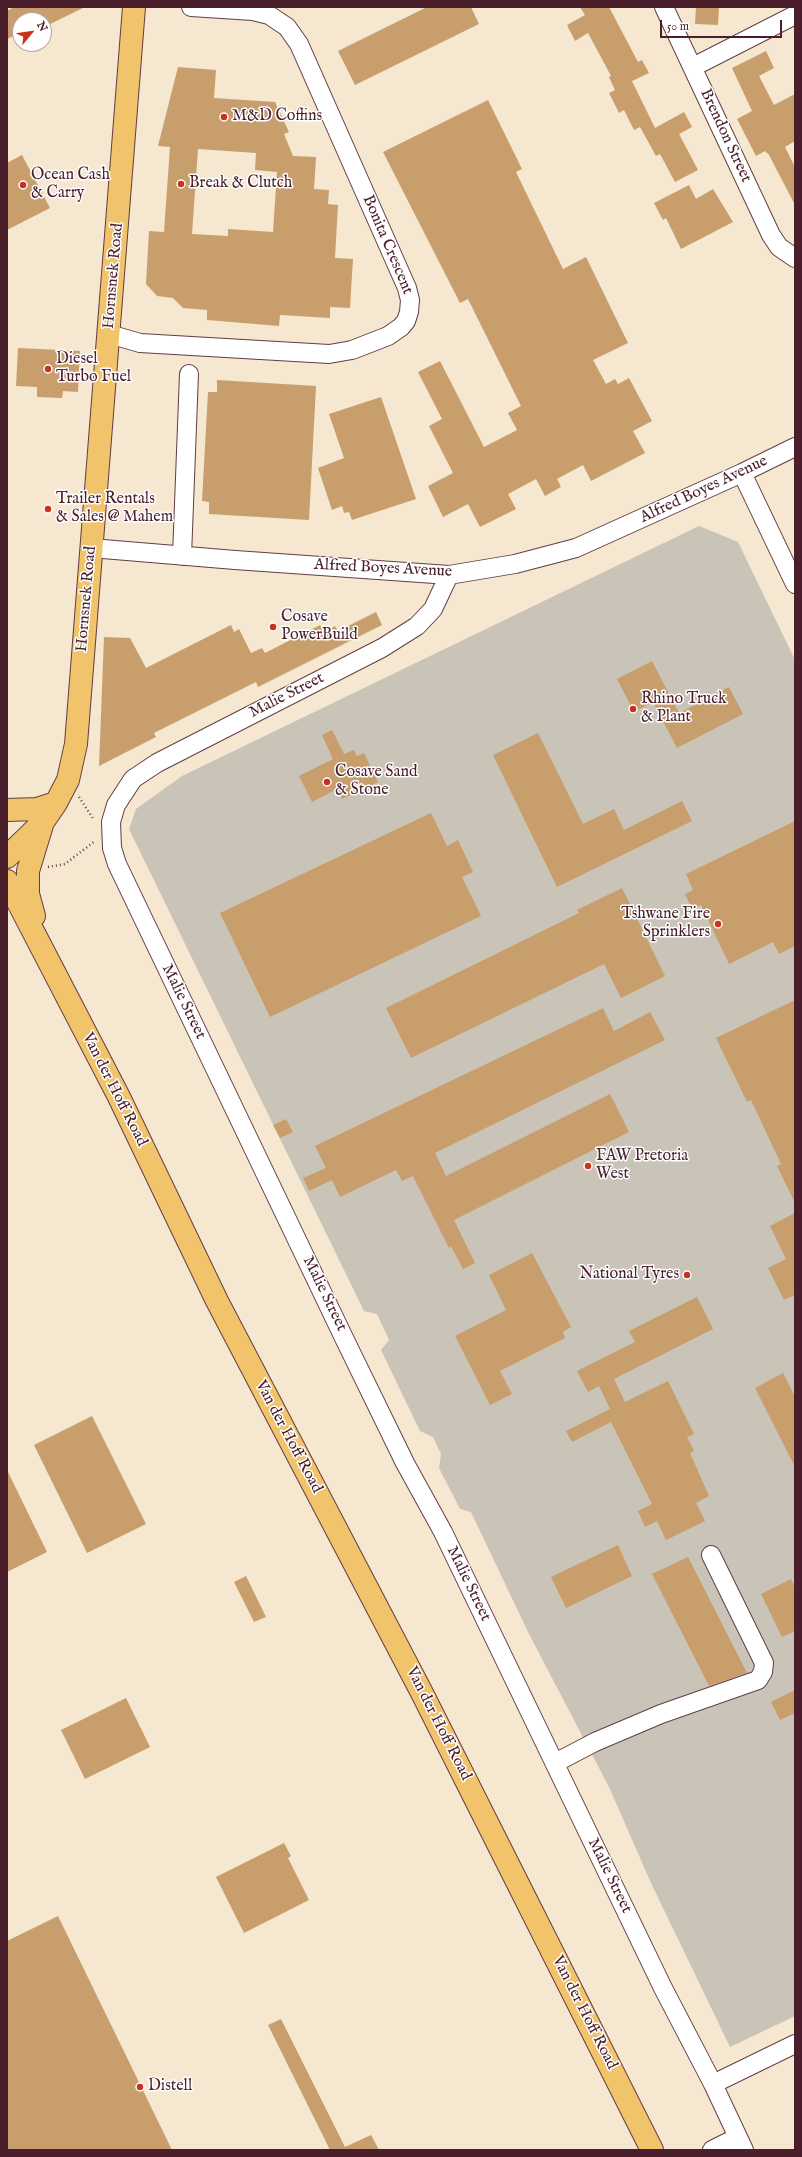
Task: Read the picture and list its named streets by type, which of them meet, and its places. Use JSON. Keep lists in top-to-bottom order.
{
  "streets": {
    "main road": ["Hornsnek Road", "Van der Hoff Road"],
    "street": [
      "Brendon Street",
      "Bonita Crescent",
      "Alfred Boyes Avenue",
      "Malie Street"
    ]
  },
  "crossings": [
    ["Bonita Crescent", "Hornsnek Road"],
    ["Hornsnek Road", "Alfred Boyes Avenue"],
    ["Alfred Boyes Avenue", "Malie Street"]
  ],
  "places": [
    "M&D Coffins",
    "Break & Clutch",
    "Ocean Cash & Carry",
    "Diesel Turbo Fuel",
    "Trailer Rentals & Sales @ Mahem",
    "Cosave PowerBuild",
    "Rhino Truck & Plant",
    "Cosave Sand & Stone",
    "Tshwane Fire Sprinklers",
    "FAW Pretoria West",
    "National Tyres",
    "Distell"
  ],
  "scale_bar": "50 m",
  "north": "top right"
}
